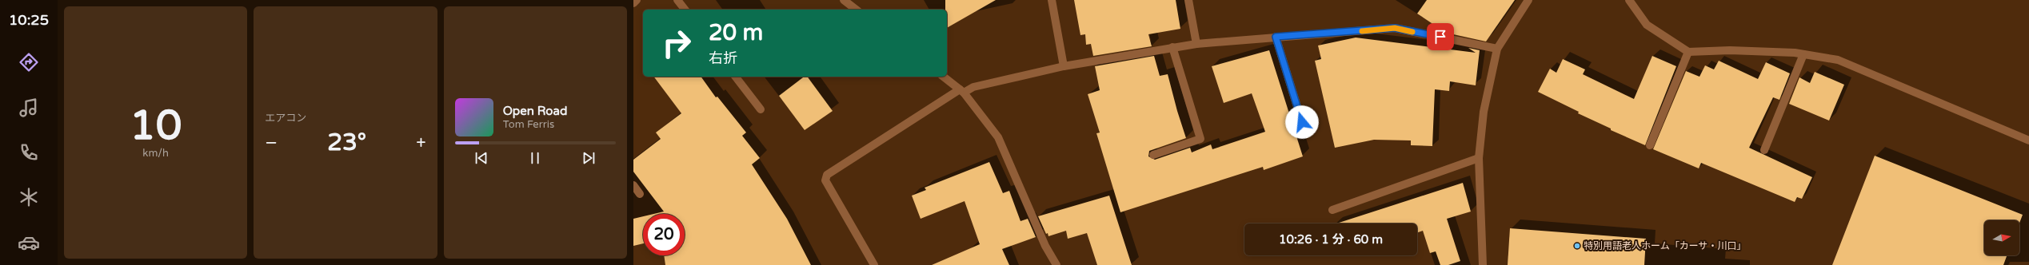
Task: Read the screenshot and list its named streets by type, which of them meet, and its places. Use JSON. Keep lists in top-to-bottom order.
{
  "places": ["特別用語老人ホーム「カーサ・川口」"],
  "north": "right",
  "page": {
    "tabs": "10:25",
    "tile": [
      ["10", "km/h"],
      "エアコン"
    ],
    "turn": ["20 m", "右折"],
    "song": ["Open Road", "Tom Ferris"],
    "heat": ["−", "23°", "+"],
    "limit": "20",
    "trip": "10:26 · 1 分 · 60 m"
  }
}
